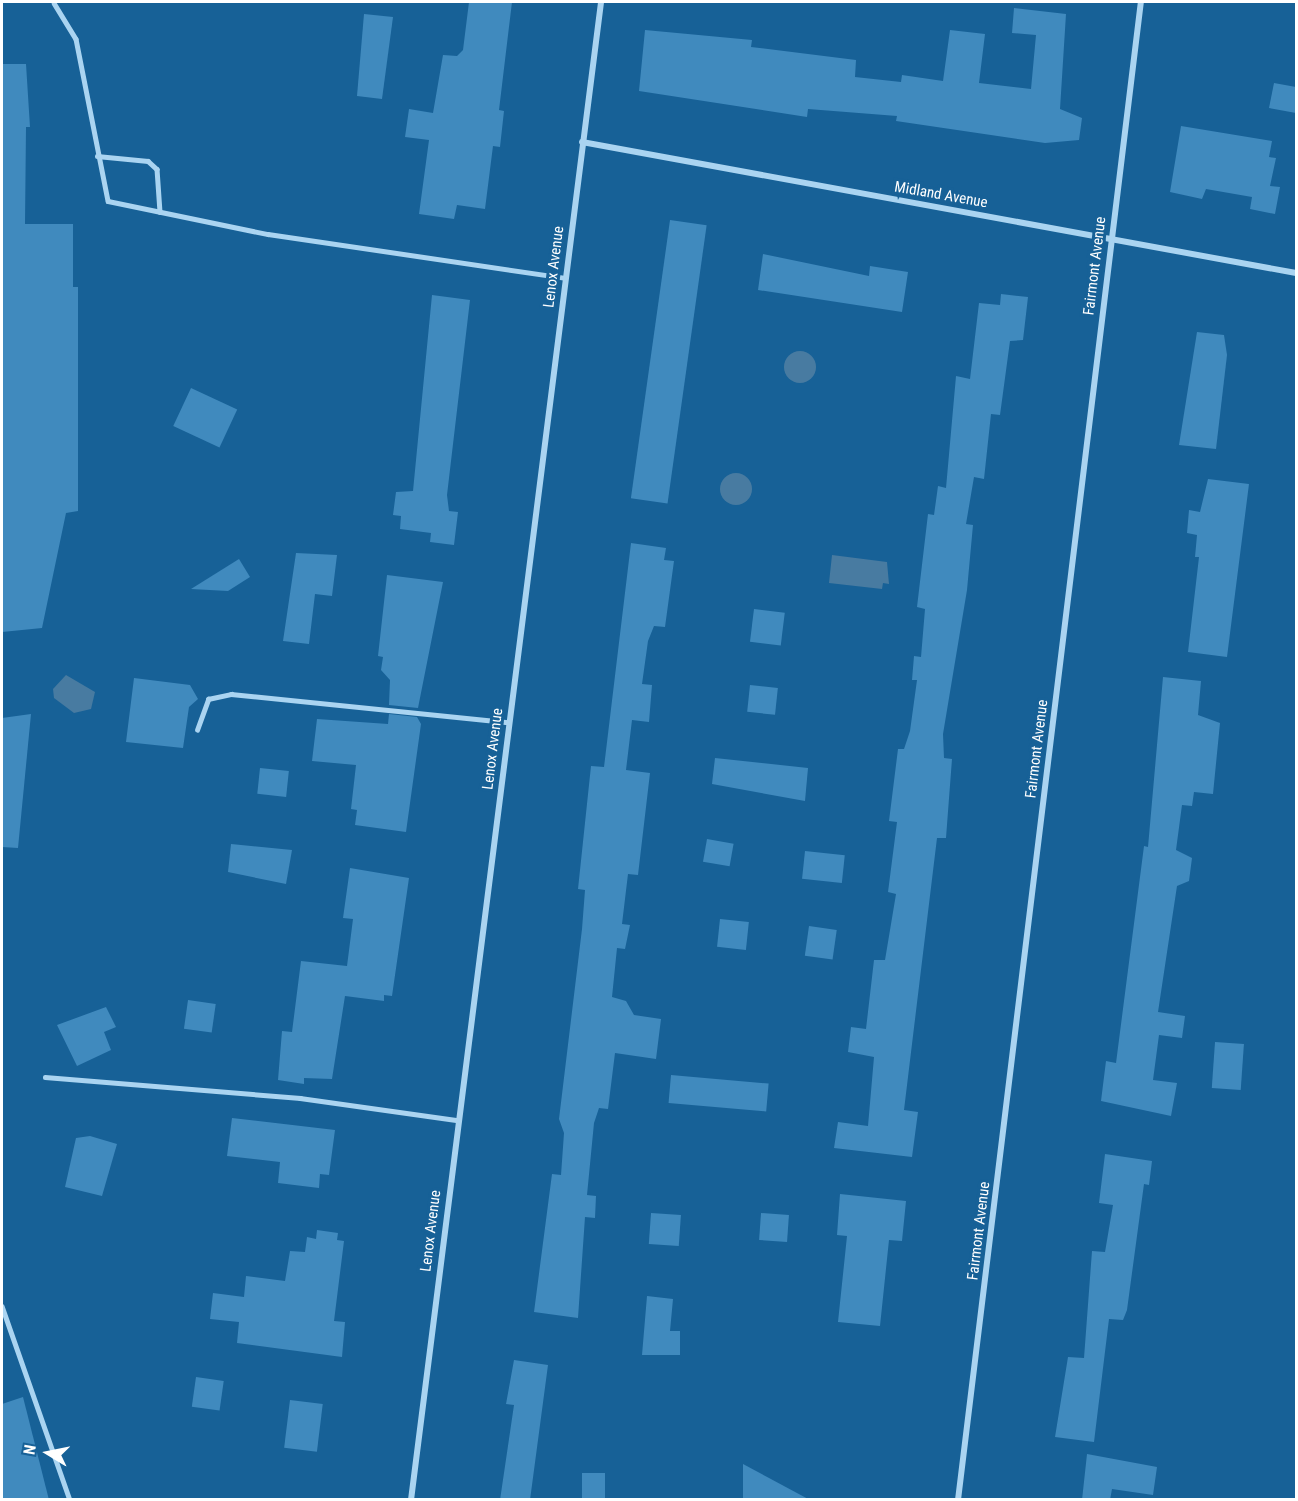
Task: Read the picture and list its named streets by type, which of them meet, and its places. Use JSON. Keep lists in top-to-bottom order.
{
  "streets": {
    "street": ["Midland Avenue", "Fairmont Avenue", "Lenox Avenue"]
  },
  "crossings": [
    ["Midland Avenue", "Fairmont Avenue"],
    ["Midland Avenue", "Lenox Avenue"]
  ],
  "north": "left"
}
